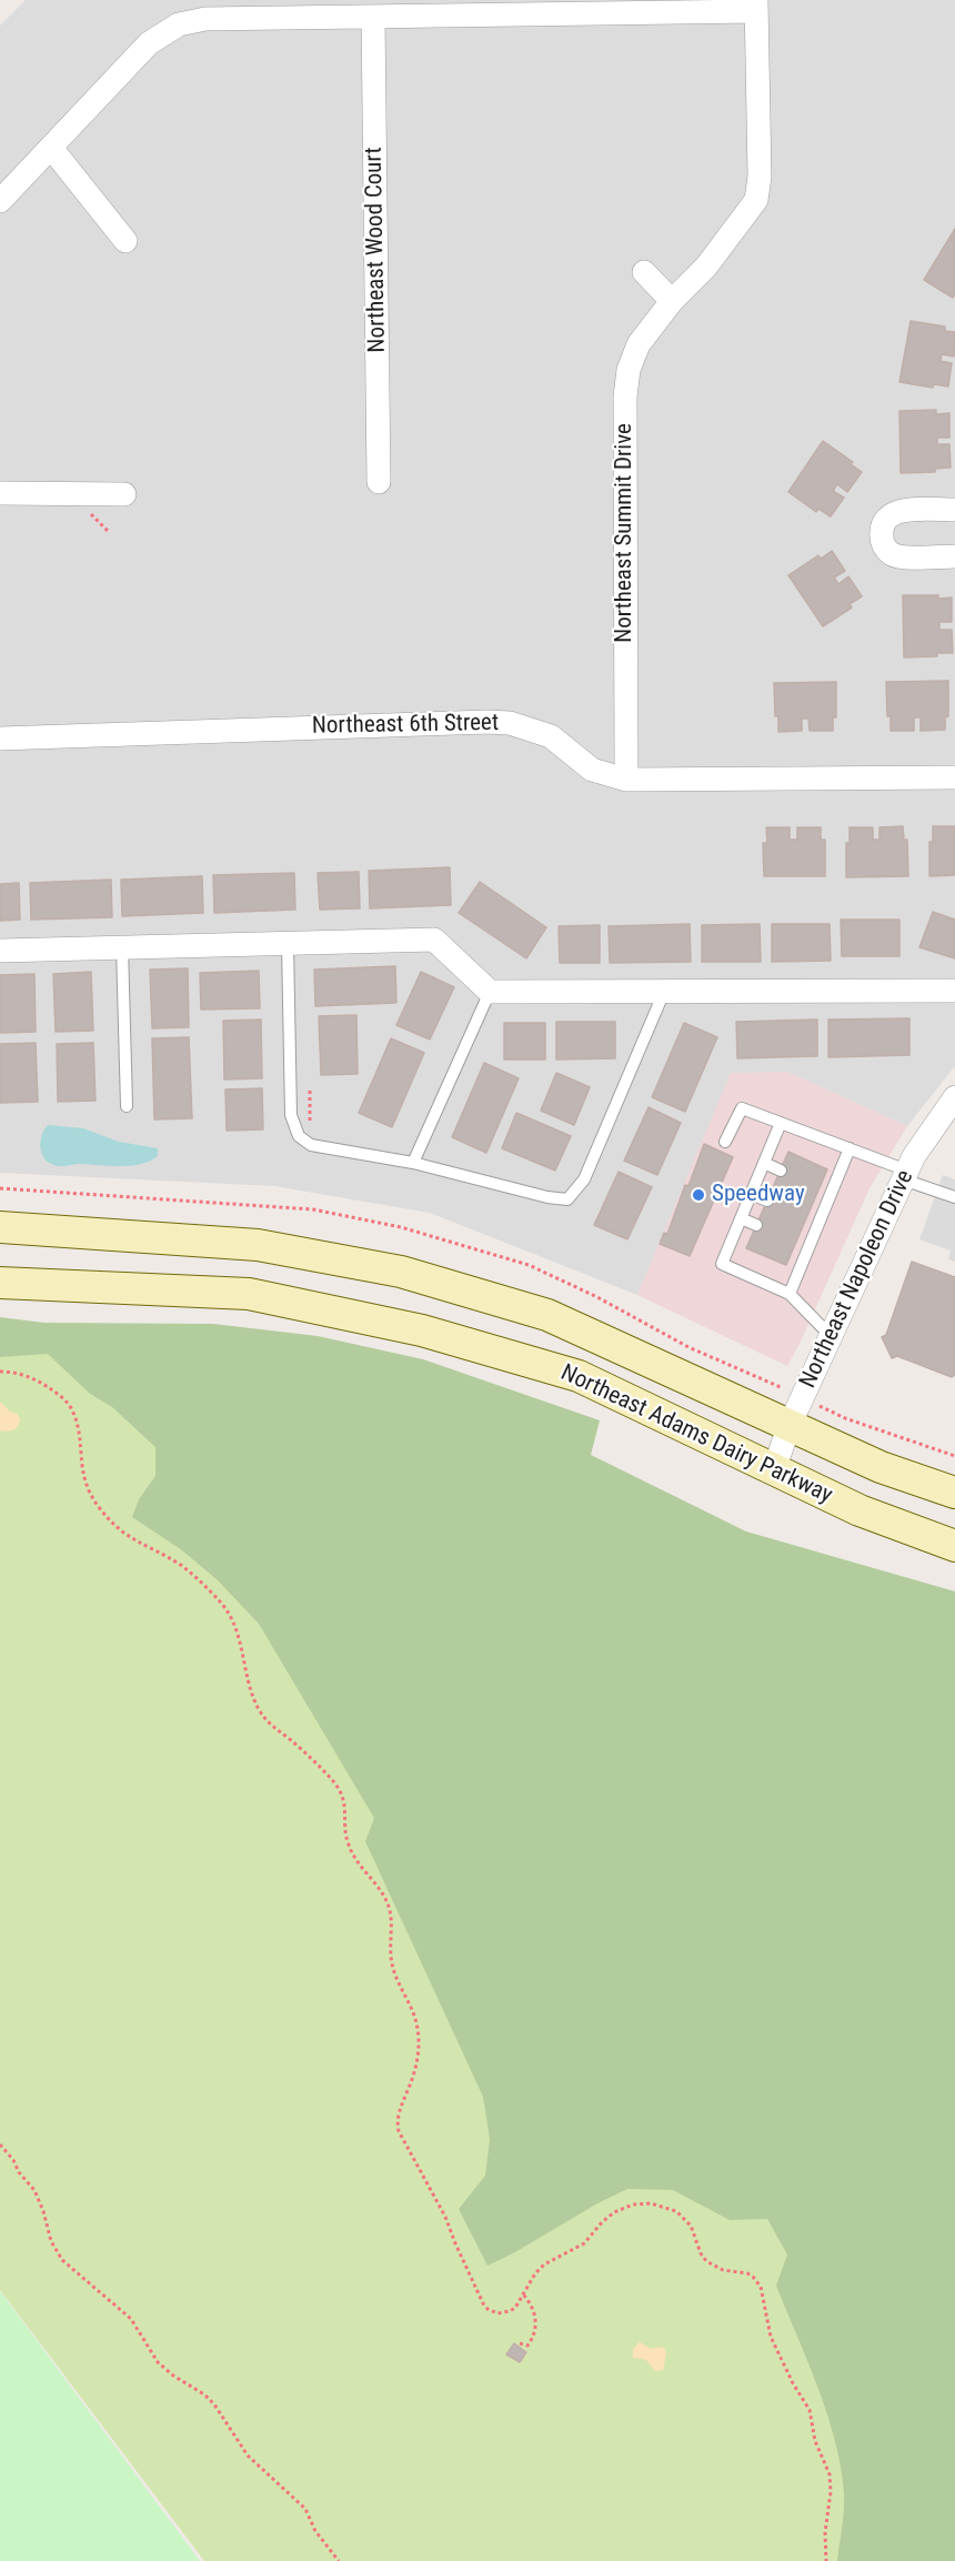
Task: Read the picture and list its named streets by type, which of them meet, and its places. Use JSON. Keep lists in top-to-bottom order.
{
  "streets": {
    "main road": ["Northeast Adams Dairy Parkway"],
    "street": [
      "Northeast Wood Court",
      "Northeast Summit Drive",
      "Northeast 6th Street",
      "Northeast Napoleon Drive"
    ]
  },
  "crossings": [
    ["Northeast Summit Drive", "Northeast 6th Street"],
    ["Northeast Napoleon Drive", "Northeast Adams Dairy Parkway"]
  ],
  "places": ["Speedway"]
}
